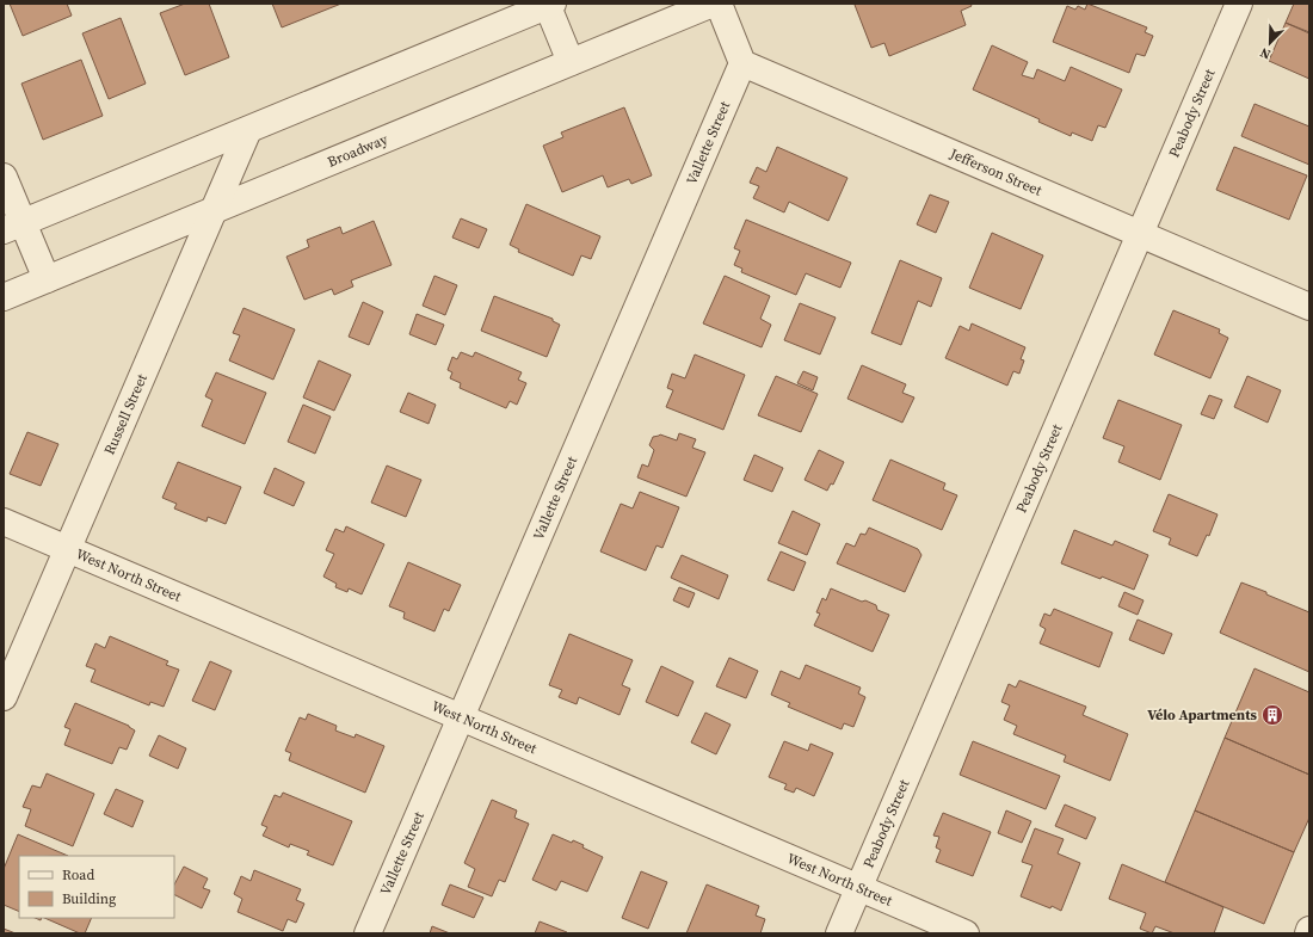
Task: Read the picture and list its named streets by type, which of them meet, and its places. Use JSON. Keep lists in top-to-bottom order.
{
  "streets": {
    "street": [
      "Peabody Street",
      "Vallette Street",
      "Broadway",
      "Jefferson Street",
      "Russell Street",
      "West North Street"
    ]
  },
  "crossings": [
    ["Peabody Street", "Jefferson Street"],
    ["Peabody Street", "West North Street"],
    ["Vallette Street", "Jefferson Street"],
    ["Vallette Street", "West North Street"],
    ["Broadway", "Russell Street"],
    ["Russell Street", "West North Street"]
  ],
  "places": {
    "building": ["Vélo Apartments"]
  },
  "legend": ["Road", "Building"],
  "north": "bottom left"
}
